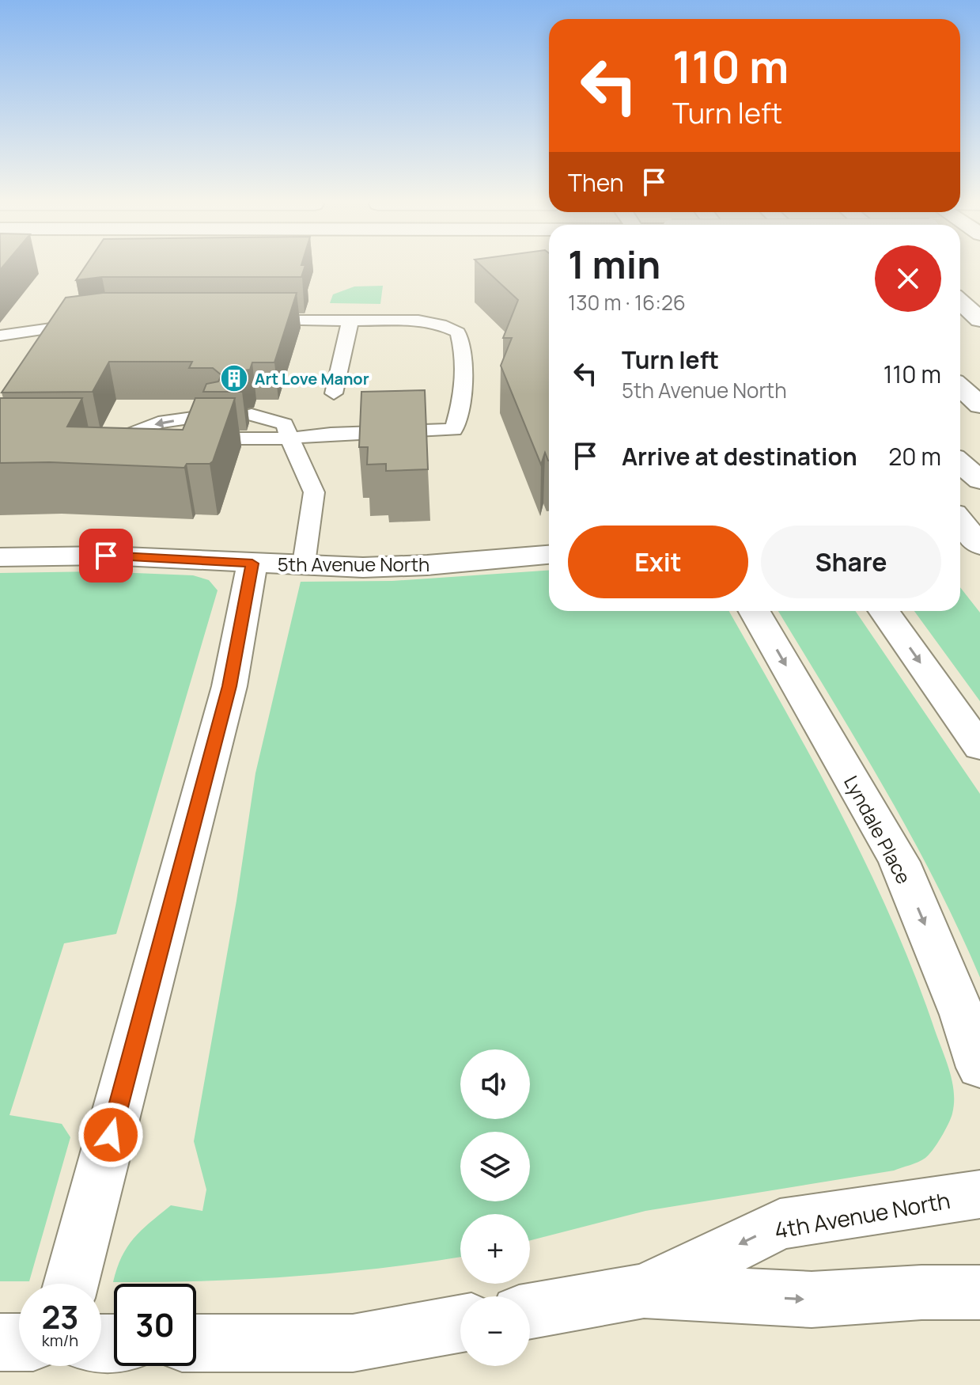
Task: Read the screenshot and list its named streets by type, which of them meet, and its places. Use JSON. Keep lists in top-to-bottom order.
{
  "streets": {
    "main road": ["5th Avenue North", "Lyndale Place", "4th Avenue North"]
  },
  "places": {
    "building": ["Art Love Manor"]
  },
  "page": {
    "turn": ["110 m", "Turn left"],
    "then": "Then",
    "heading": ["1 min", "130 m · 16:26"],
    "list": [
      {
        "name": "Turn left",
        "note": "5th Avenue North",
        "value": "110 m"
      },
      {
        "name": "Arrive at destination",
        "value": "20 m"
      }
    ],
    "buttons": ["Exit", "Share"],
    "map_buttons": ["+", "−"],
    "speed": "23 km/h",
    "limit": "30"
  }
}
